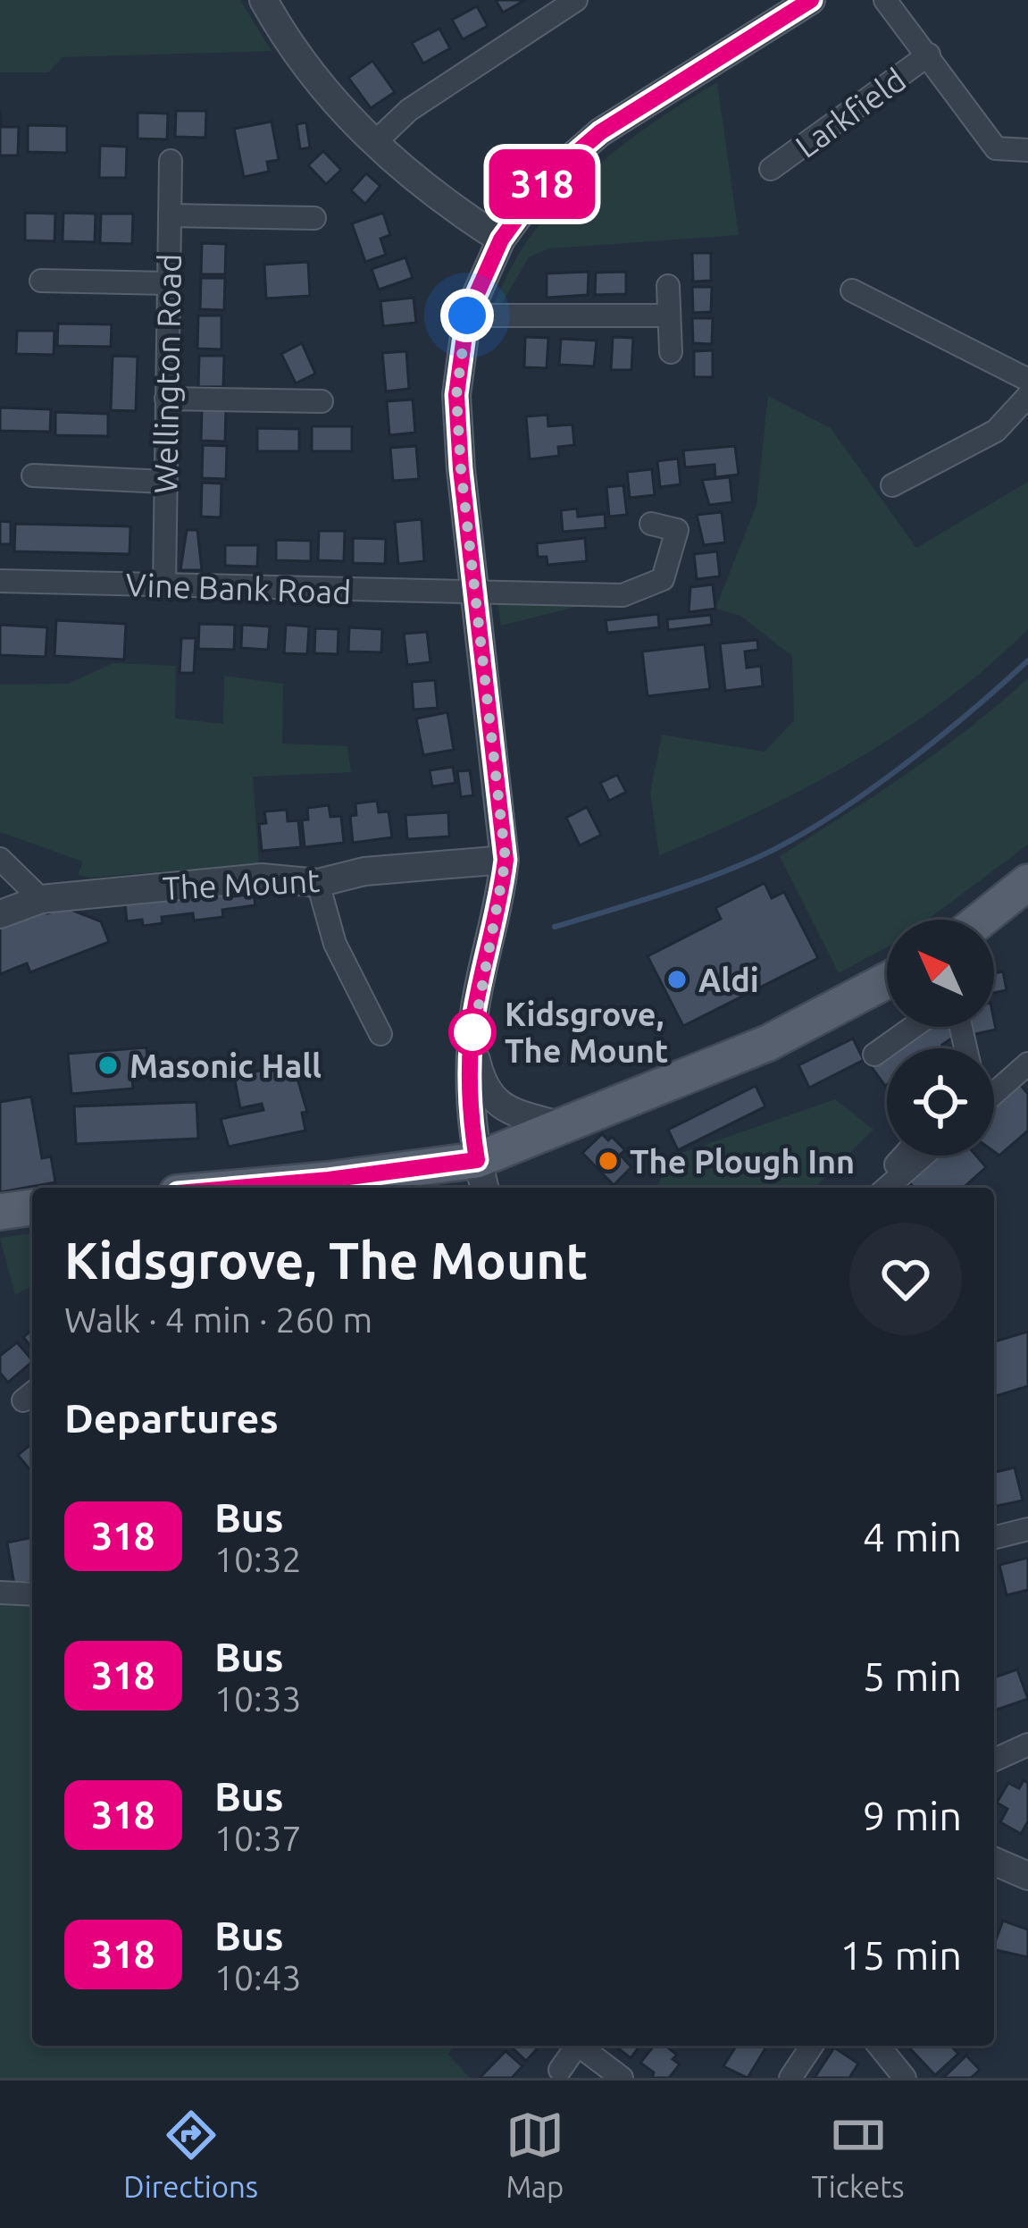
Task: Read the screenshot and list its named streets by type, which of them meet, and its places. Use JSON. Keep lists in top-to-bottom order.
{
  "streets": {
    "street": [
      "Larkfield",
      "Wellington Road",
      "Vine Bank Road",
      "The Mount"
    ]
  },
  "crossings": [
    ["Wellington Road", "Vine Bank Road"]
  ],
  "places": [
    "Aldi",
    "Kidsgrove, The Mount",
    "Masonic Hall",
    "The Plough Inn"
  ],
  "lines": ["bus line 318"],
  "north": "top left",
  "page": {
    "on_map": "318",
    "heading": [
      ["Kidsgrove, The Mount", "Walk · 4 min · 260 m"],
      "Departures"
    ],
    "list": [
      {
        "mark": "318",
        "name": "Bus",
        "note": "10:32",
        "value": "4 min"
      },
      {
        "mark": "318",
        "name": "Bus",
        "note": "10:33",
        "value": "5 min"
      },
      {
        "mark": "318",
        "name": "Bus",
        "note": "10:37",
        "value": "9 min"
      },
      {
        "mark": "318",
        "name": "Bus",
        "note": "10:43",
        "value": "15 min"
      }
    ],
    "tabs": ["Directions", "Map", "Tickets"]
  }
}
